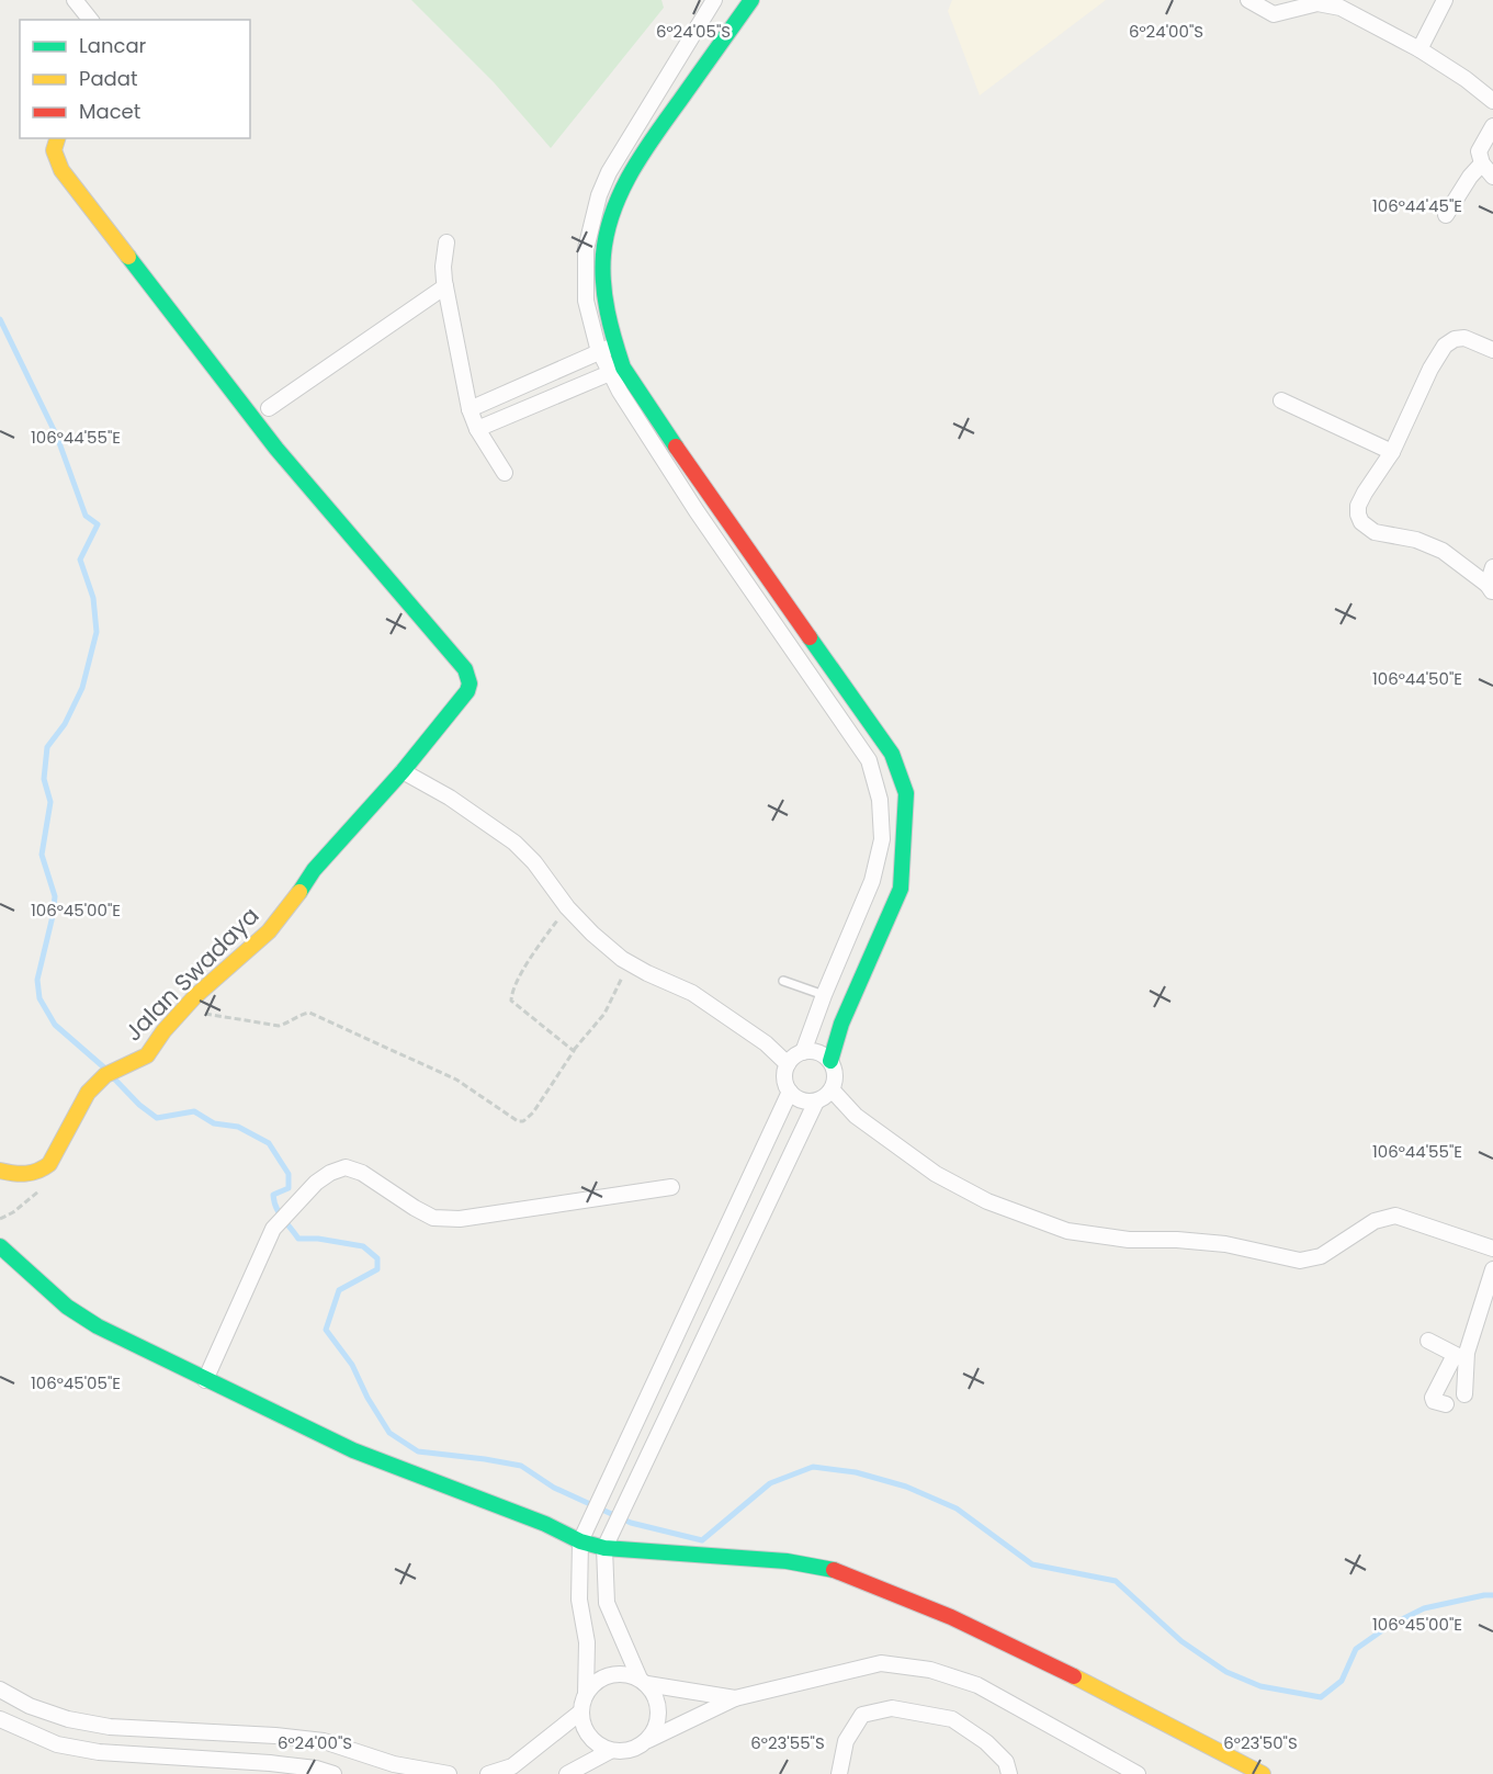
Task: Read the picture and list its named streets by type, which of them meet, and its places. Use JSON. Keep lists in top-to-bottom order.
{
  "streets": {
    "street": ["Jalan Swadaya"]
  },
  "legend": ["Lancar", "Padat", "Macet"],
  "coordinates": [
    "6°24'05\"S",
    "6°24'00\"S",
    "106°44'45\"E",
    "106°44'55\"E",
    "106°44'50\"E",
    "106°45'00\"E",
    "106°45'05\"E",
    "6°23'55\"S",
    "6°23'50\"S"
  ]
}
